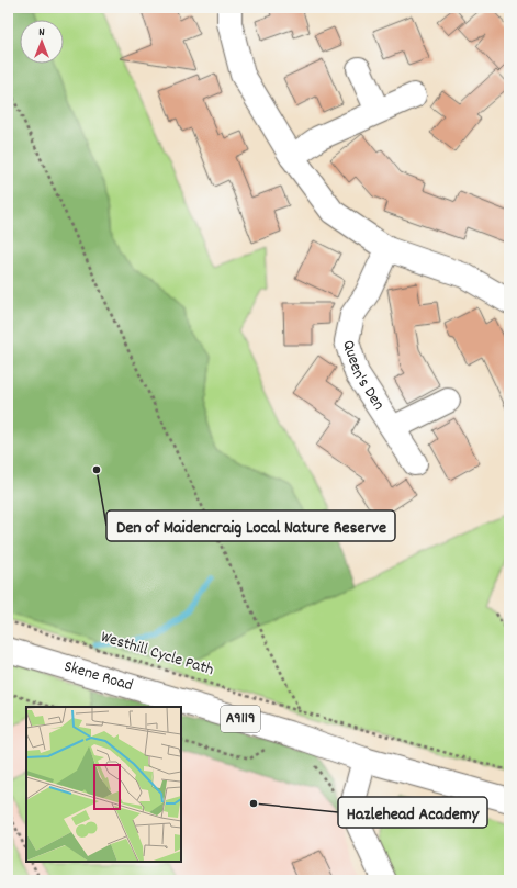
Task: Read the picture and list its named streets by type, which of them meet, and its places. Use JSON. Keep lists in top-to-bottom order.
{
  "streets": {
    "street": ["Queen's Den", "Skene Road", "A9119"],
    "path": ["Westhill Cycle Path"]
  },
  "crossings": [
    ["Skene Road", "A9119"]
  ],
  "places": ["Den of Maidencraig Local Nature Reserve", "Hazlehead Academy"],
  "north": "top"
}
